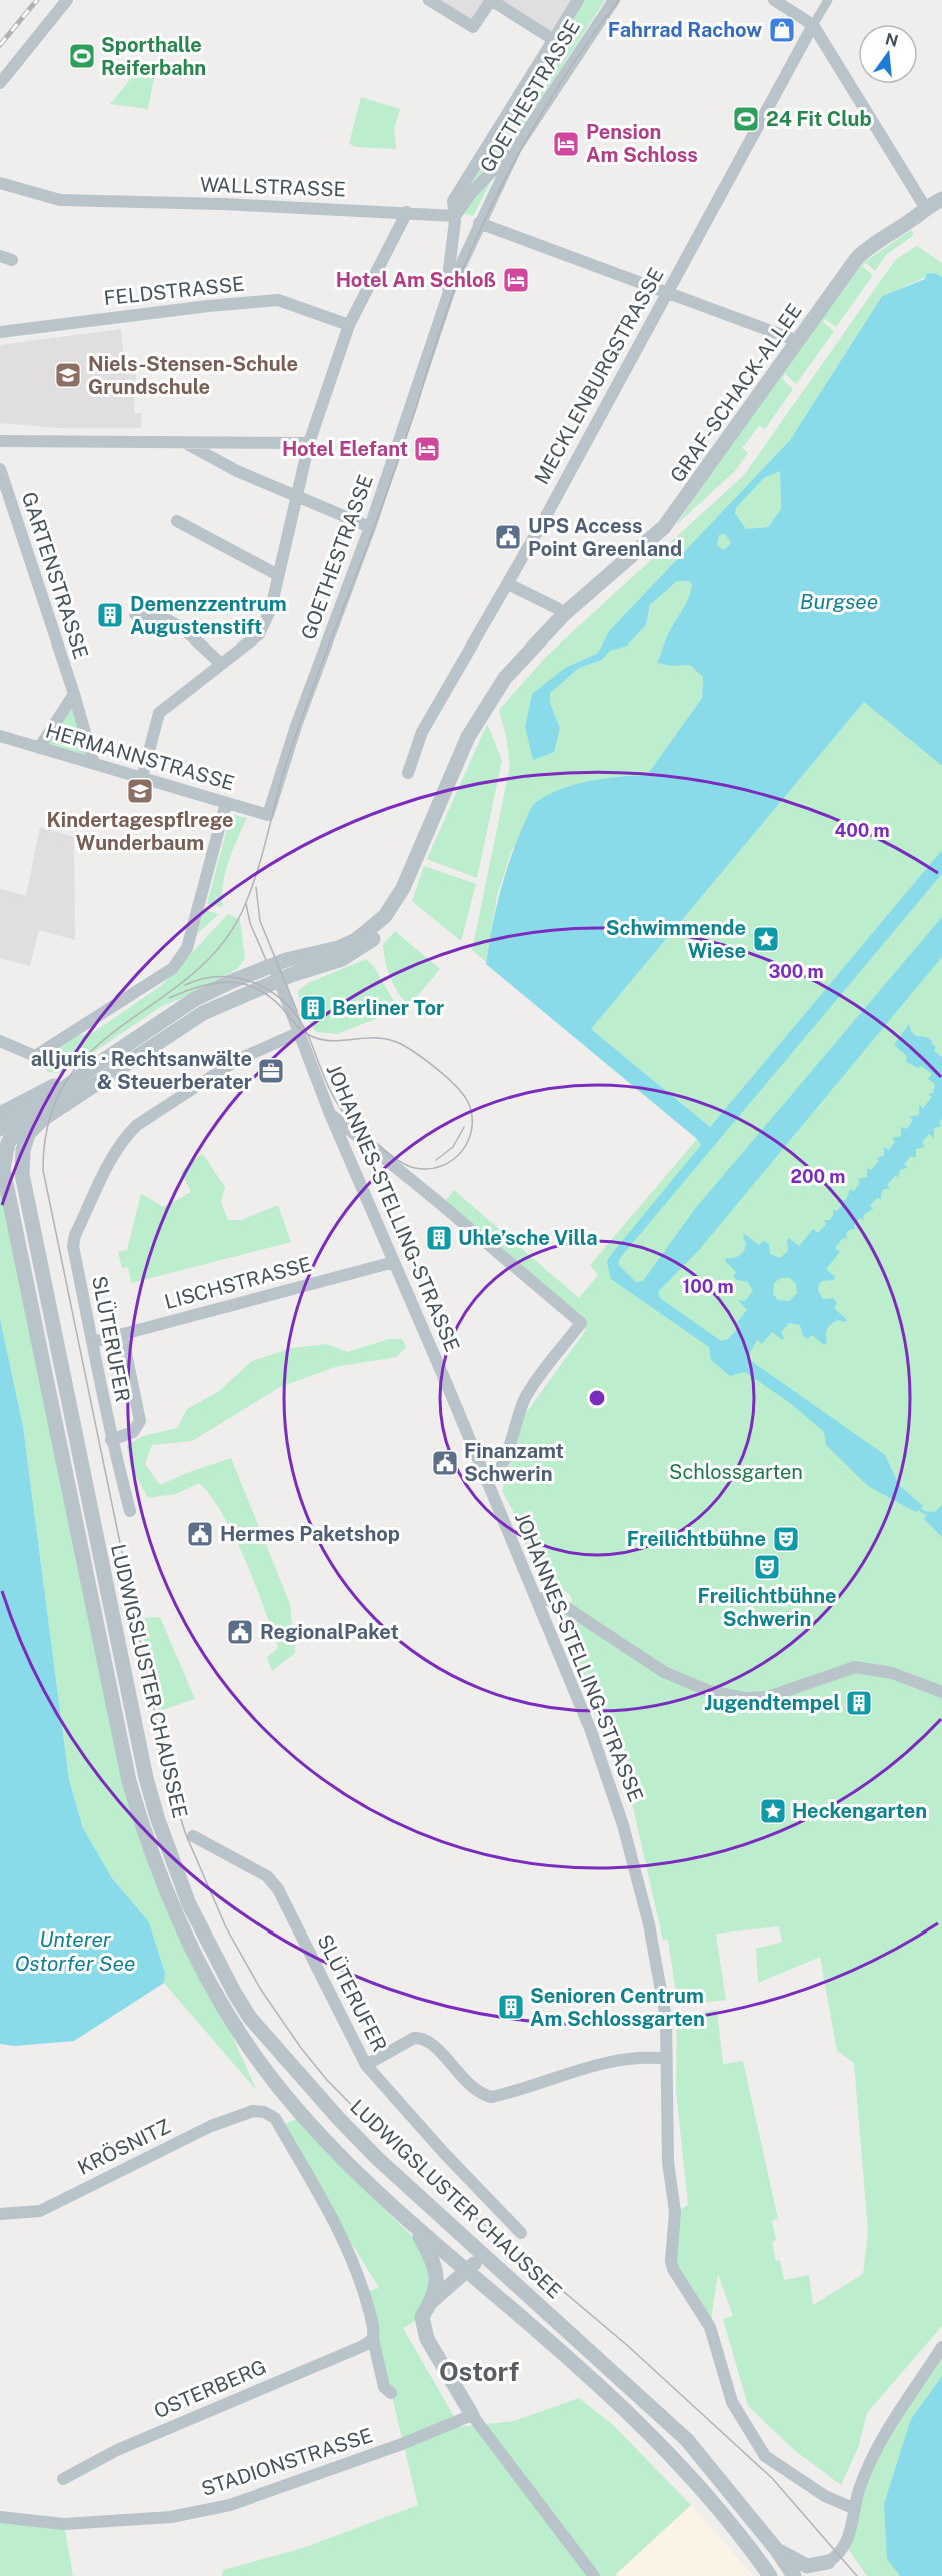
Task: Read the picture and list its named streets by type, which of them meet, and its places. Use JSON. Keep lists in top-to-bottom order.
{
  "streets": {
    "street": [
      "GOETHESTRASSE",
      "WALLSTRASSE",
      "FELDSTRASSE",
      "MECKLENBURGSTRASSE",
      "GRAF-SCHACK-ALLEE",
      "GARTENSTRASSE",
      "HERMANNSTRASSE",
      "JOHANNES-STELLING-STRASSE",
      "LISCHSTRASSE",
      "SLÜTERUFER",
      "LUDWIGSLUSTER CHAUSSEE",
      "KRÖSNITZ",
      "OSTERBERG",
      "STADIONSTRASSE"
    ]
  },
  "crossings": [
    ["GOETHESTRASSE", "WALLSTRASSE"],
    ["GOETHESTRASSE", "HERMANNSTRASSE"],
    ["GRAF-SCHACK-ALLEE", "JOHANNES-STELLING-STRASSE"],
    ["GRAF-SCHACK-ALLEE", "LUDWIGSLUSTER CHAUSSEE"],
    ["GARTENSTRASSE", "HERMANNSTRASSE"],
    ["JOHANNES-STELLING-STRASSE", "LISCHSTRASSE"],
    ["JOHANNES-STELLING-STRASSE", "SLÜTERUFER"],
    ["LISCHSTRASSE", "SLÜTERUFER"],
    ["KRÖSNITZ", "OSTERBERG"]
  ],
  "districts": ["Ostorf"],
  "water": ["Burgsee", "Unterer Ostorfer See"],
  "parks": ["Schlossgarten"],
  "places": {
    "shop": ["Fahrrad Rachow"],
    "sports": ["Sporthalle Reiferbahn", "24 Fit Club"],
    "hotel": ["Pension Am Schloss", "Hotel Am Schloß", "Hotel Elefant"],
    "school or university": ["Niels-Stensen-Schule Grundschule", "Kindertagespflrege Wunderbaum"],
    "public building": [
      "UPS Access Point Greenland",
      "Finanzamt Schwerin",
      "Hermes Paketshop",
      "RegionalPaket"
    ],
    "building": [
      "Demenzzentrum Augustenstift",
      "Berliner Tor",
      "Uhle’sche Villa",
      "Jugendtempel",
      "Senioren Centrum Am Schlossgarten"
    ],
    "place": ["Schwimmende Wiese", "Heckengarten"],
    "office": ["alljuris · Rechtsanwälte & Steuerberater"],
    "theatre": ["Freilichtbühne", "Freilichtbühne Schwerin"]
  },
  "north": "top",
  "rings": [
    "400 m",
    "300 m",
    "200 m",
    "100 m"
  ]
}
